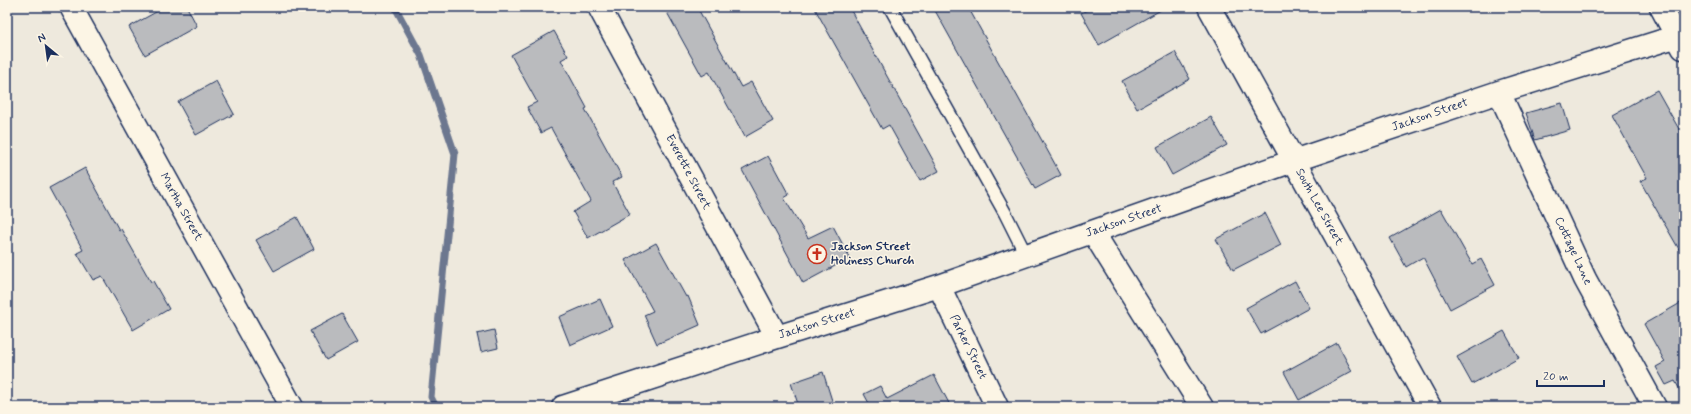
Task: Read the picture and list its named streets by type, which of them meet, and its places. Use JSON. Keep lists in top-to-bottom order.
{
  "streets": {
    "street": [
      "Jackson Street",
      "Everette Street",
      "Martha Street",
      "South Lee Street",
      "Cottage Lane",
      "Parker Street"
    ]
  },
  "crossings": [
    ["Jackson Street", "Everette Street"],
    ["Jackson Street", "South Lee Street"],
    ["Jackson Street", "Cottage Lane"],
    ["Jackson Street", "Parker Street"]
  ],
  "places": {
    "church": ["Jackson Street Holiness Church"]
  },
  "scale_bar": "20 m",
  "north": "top left"
}
